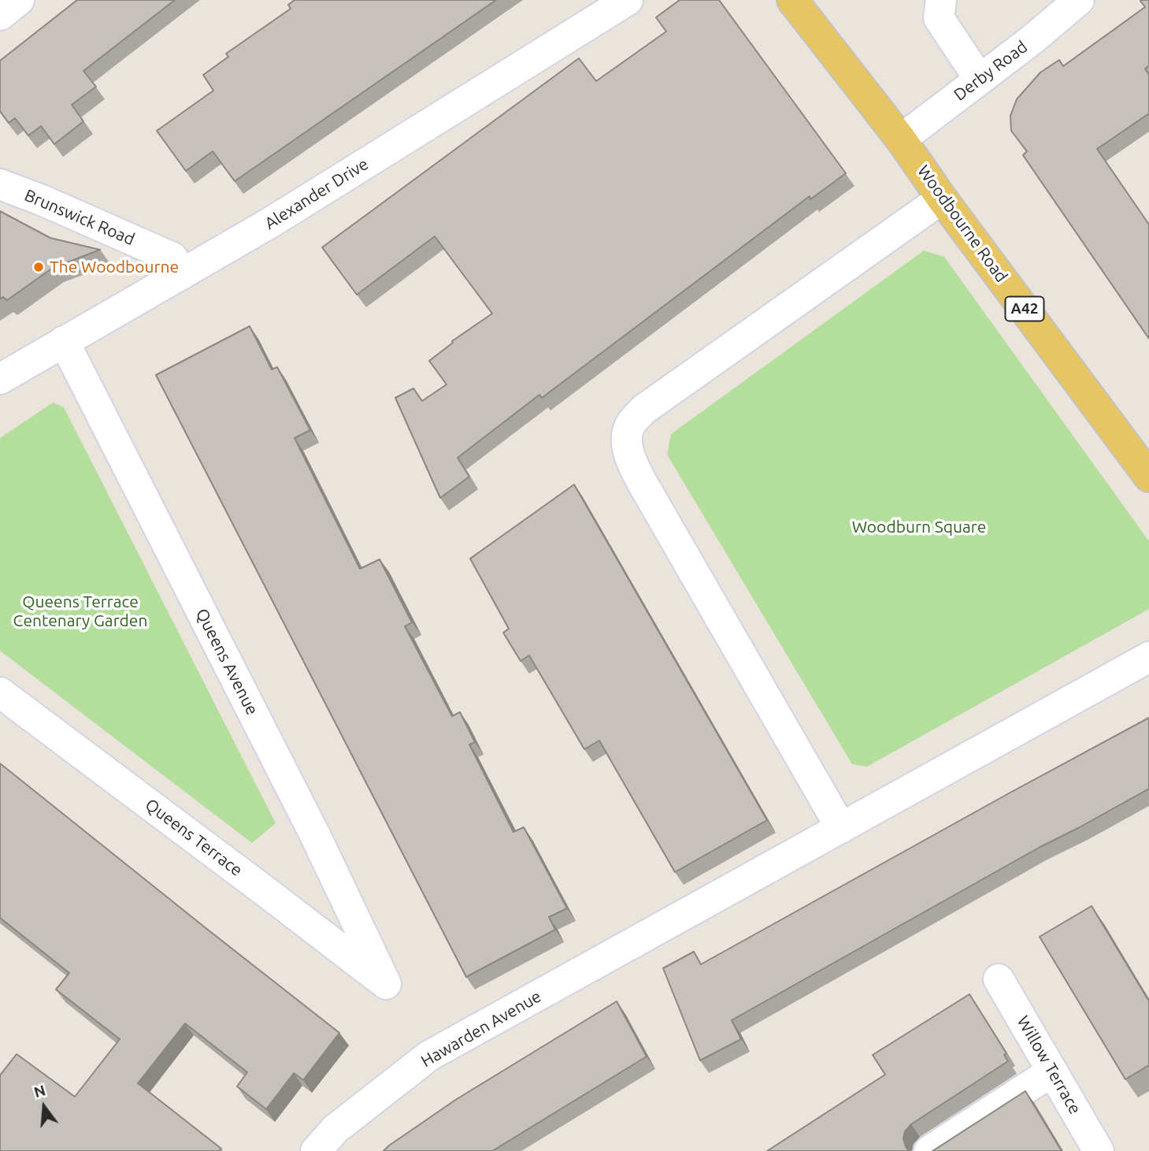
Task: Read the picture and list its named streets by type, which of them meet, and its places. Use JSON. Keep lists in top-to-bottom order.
{
  "streets": {
    "main road": ["Woodbourne Road", "A42"],
    "street": [
      "Derby Road",
      "Alexander Drive",
      "Brunswick Road",
      "Queens Avenue",
      "Queens Terrace",
      "Hawarden Avenue",
      "Willow Terrace"
    ]
  },
  "crossings": [
    ["Derby Road", "Woodbourne Road"],
    ["Alexander Drive", "Brunswick Road"],
    ["Alexander Drive", "Queens Avenue"],
    ["Queens Avenue", "Queens Terrace"]
  ],
  "parks": ["Woodburn Square", "Queens Terrace Centenary Garden"],
  "places": ["The Woodbourne"],
  "north": "top"
}
